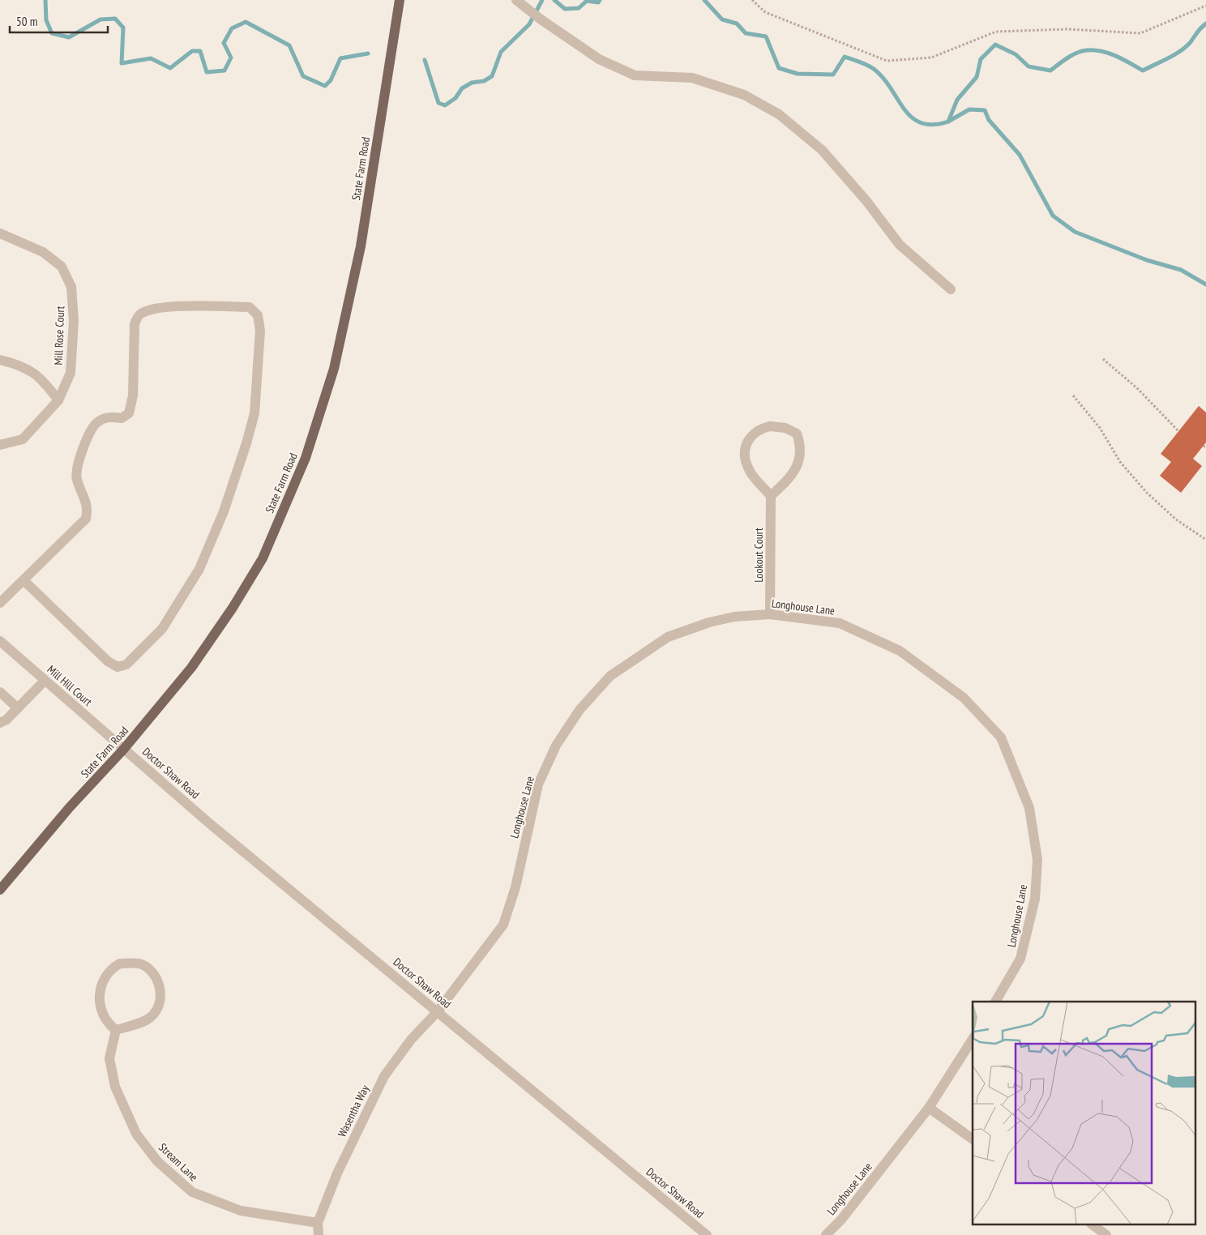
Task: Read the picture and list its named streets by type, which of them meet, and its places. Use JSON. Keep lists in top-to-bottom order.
{
  "streets": {
    "main road": ["State Farm Road"],
    "street": [
      "Mill Rose Court",
      "Lookout Court",
      "Longhouse Lane",
      "Mill Hill Court",
      "Doctor Shaw Road",
      "Wasentha Way",
      "Stream Lane"
    ]
  },
  "crossings": [
    ["State Farm Road", "Mill Hill Court"],
    ["State Farm Road", "Doctor Shaw Road"],
    ["Lookout Court", "Longhouse Lane"],
    ["Longhouse Lane", "Doctor Shaw Road"],
    ["Longhouse Lane", "Wasentha Way"],
    ["Mill Hill Court", "Doctor Shaw Road"],
    ["Doctor Shaw Road", "Wasentha Way"],
    ["Wasentha Way", "Stream Lane"]
  ],
  "scale_bar": "50 m"
}
